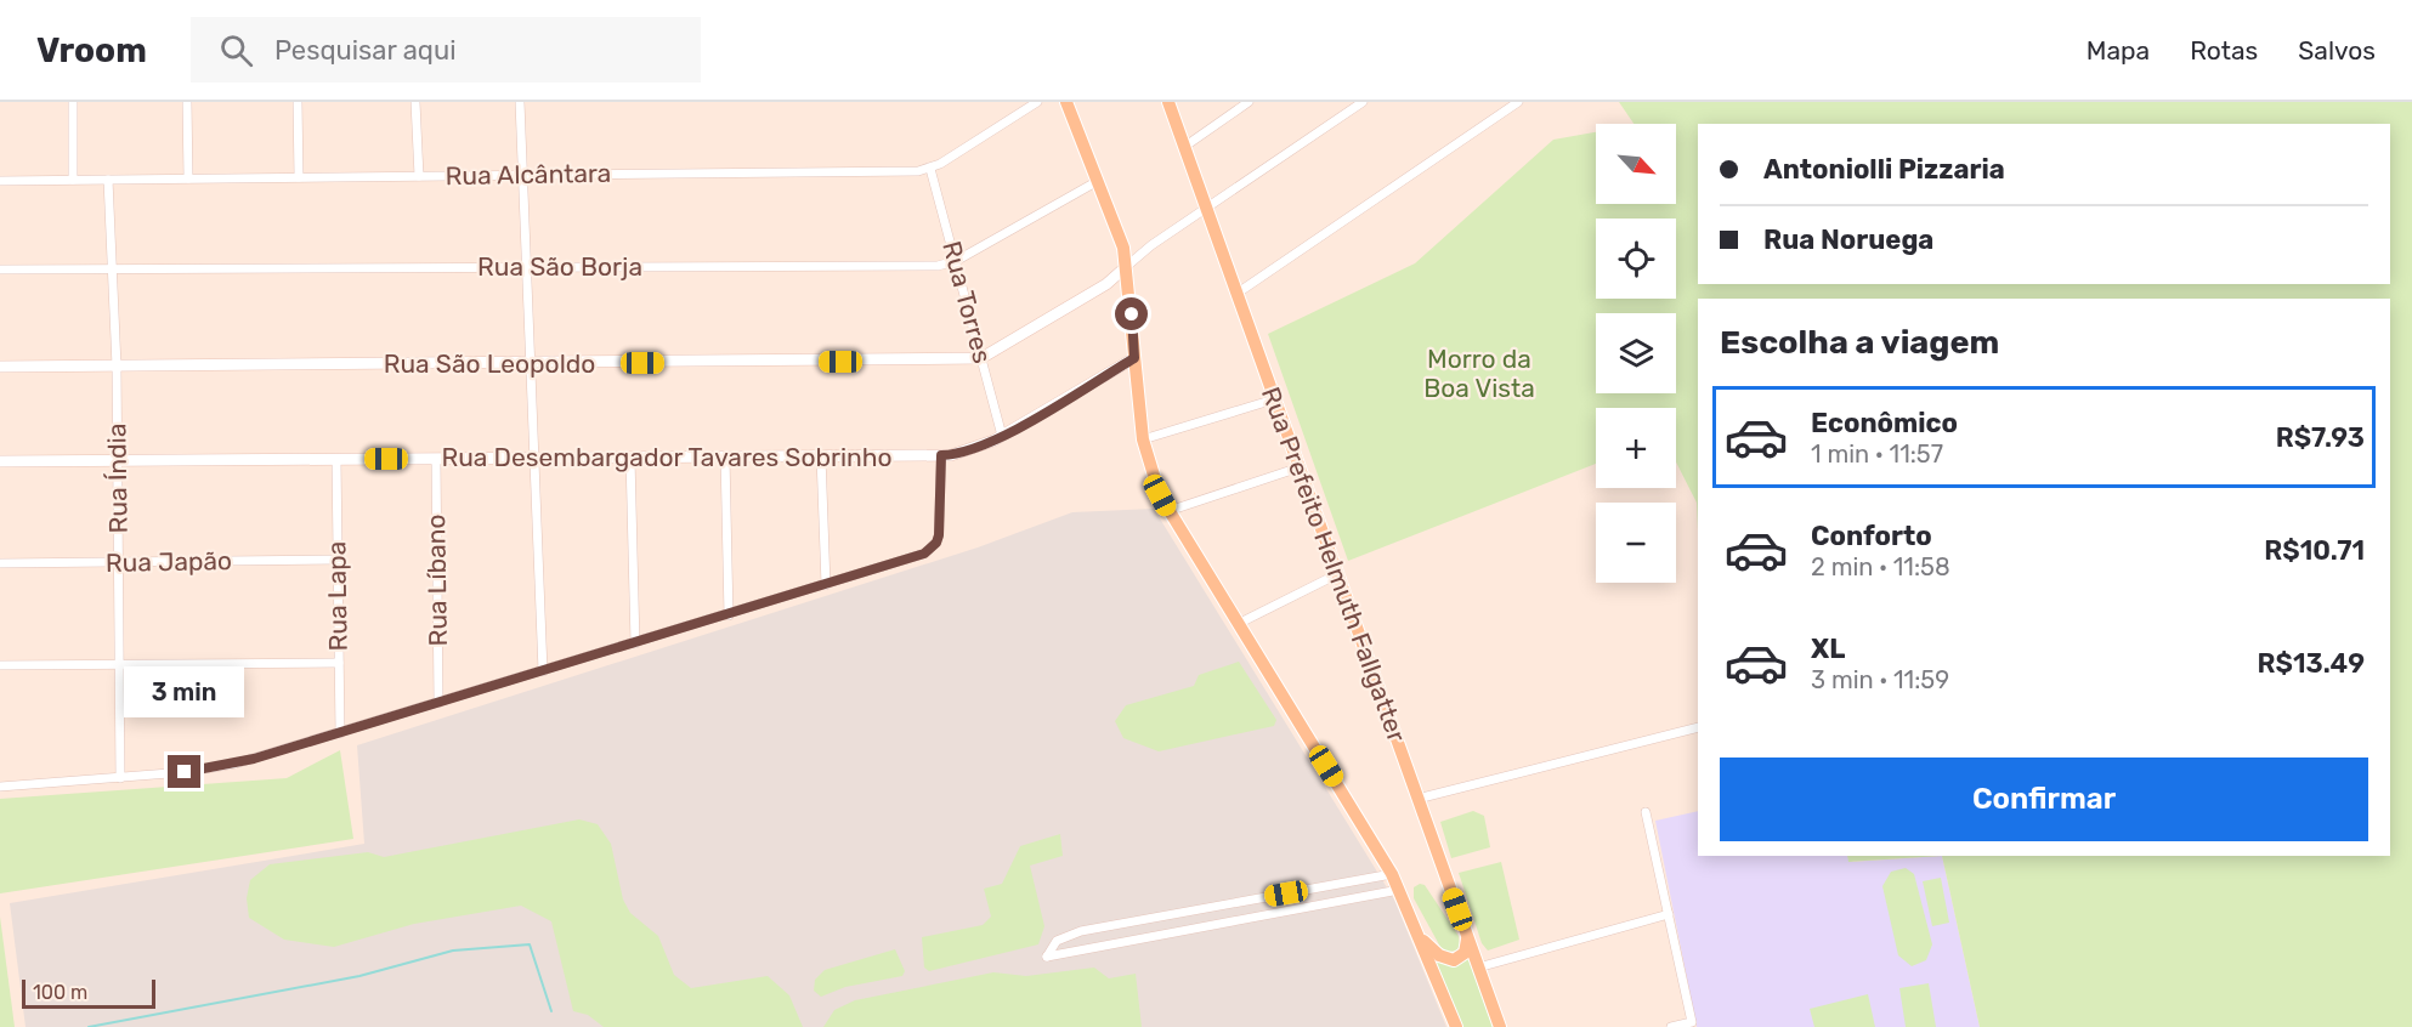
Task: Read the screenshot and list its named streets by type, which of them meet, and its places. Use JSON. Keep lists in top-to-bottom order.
{
  "streets": {
    "main road": ["Rua Prefeito Helmuth Fallgatter"],
    "street": [
      "Rua Alcântara",
      "Rua São Borja",
      "Rua Torres",
      "Rua São Leopoldo",
      "Rua Desembargador Tavares Sobrinho",
      "Rua Índia",
      "Rua Japão",
      "Rua Líbano",
      "Rua Lapa"
    ]
  },
  "crossings": [
    ["Rua Alcântara", "Rua Torres"],
    ["Rua Alcântara", "Rua Índia"],
    ["Rua São Borja", "Rua Torres"],
    ["Rua São Borja", "Rua Índia"],
    ["Rua Torres", "Rua São Leopoldo"],
    ["Rua Torres", "Rua Desembargador Tavares Sobrinho"],
    ["Rua São Leopoldo", "Rua Índia"],
    ["Rua Desembargador Tavares Sobrinho", "Rua Índia"],
    ["Rua Desembargador Tavares Sobrinho", "Rua Líbano"],
    ["Rua Desembargador Tavares Sobrinho", "Rua Lapa"],
    ["Rua Índia", "Rua Japão"],
    ["Rua Japão", "Rua Lapa"]
  ],
  "parks": ["Morro da Boa Vista"],
  "scale_bar": "100 m",
  "north": "bottom right",
  "page": {
    "header": "Vroom",
    "search": "Pesquisar aqui",
    "nav": ["Mapa", "Rotas", "Salvos"],
    "map_buttons": ["+", "−"],
    "banner": ["Antoniolli Pizzaria", "Rua Noruega"],
    "heading": "Escolha a viagem",
    "list": [
      {
        "name": "Econômico",
        "note": "1 min · 11:57",
        "value": "R$7.93"
      },
      {
        "name": "Conforto",
        "note": "2 min · 11:58",
        "value": "R$10.71"
      },
      {
        "name": "XL",
        "note": "3 min · 11:59",
        "value": "R$13.49"
      }
    ],
    "bubble": "3 min",
    "buttons": "Confirmar",
    "scale": "100 m"
  }
}
